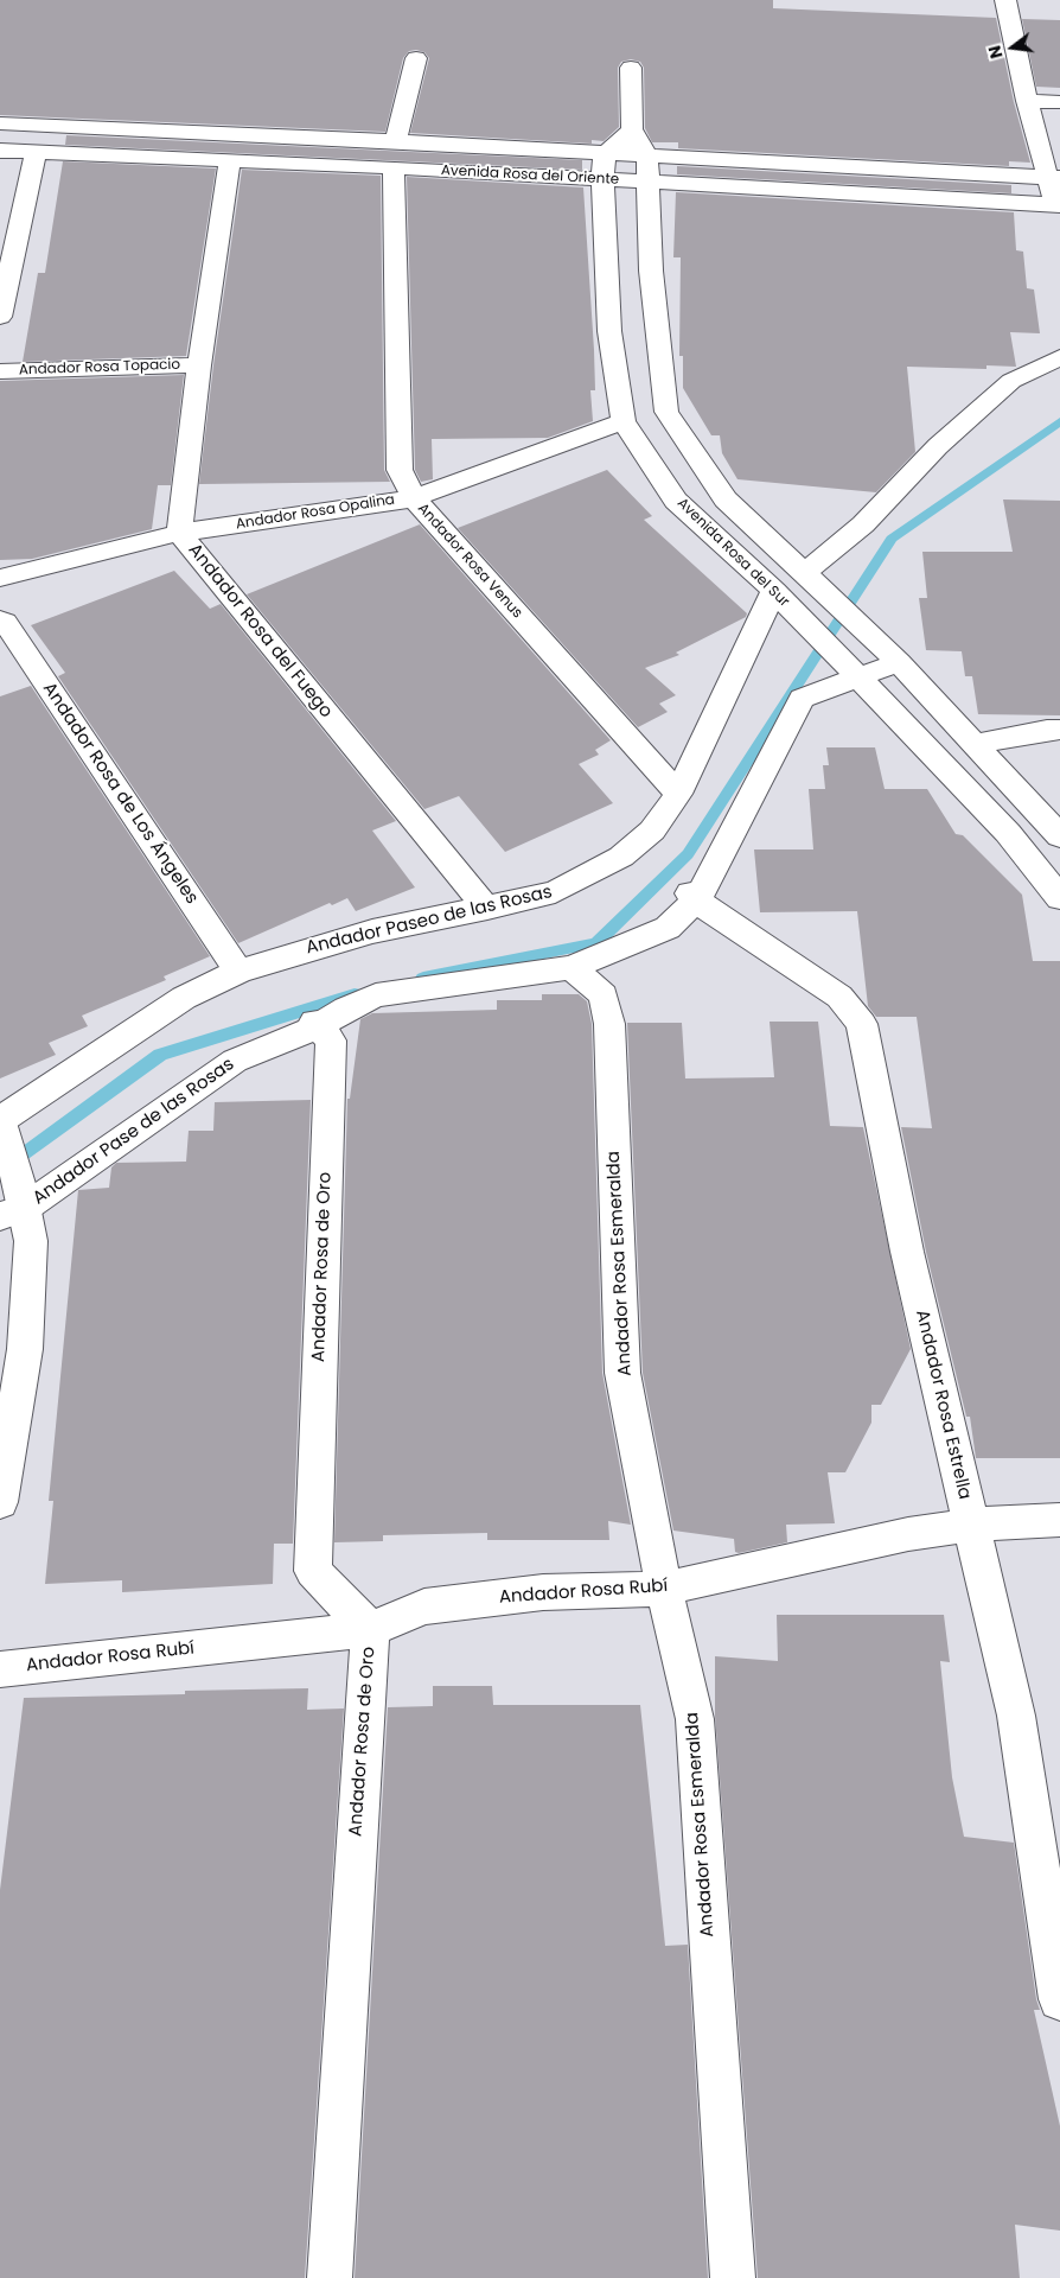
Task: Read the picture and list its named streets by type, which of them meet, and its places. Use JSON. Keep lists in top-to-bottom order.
{
  "streets": {
    "street": [
      "Avenida Rosa del Oriente",
      "Andador Rosa Topacio",
      "Andador Rosa Opalina",
      "Avenida Rosa del Sur",
      "Andador Rosa Venus",
      "Andador Rosa del Fuego",
      "Andador Rosa de Los Ángeles",
      "Andador Paseo de las Rosas",
      "Andador Pase de las Rosas",
      "Andador Rosa Esmeralda",
      "Andador Rosa de Oro",
      "Andador Rosa Estrella",
      "Andador Rosa Rubí"
    ]
  },
  "crossings": [
    ["Avenida Rosa del Oriente", "Avenida Rosa del Sur"],
    ["Avenida Rosa del Oriente", "Andador Rosa Venus"],
    ["Avenida Rosa del Oriente", "Andador Rosa del Fuego"],
    ["Andador Rosa Topacio", "Andador Rosa del Fuego"],
    ["Andador Rosa Opalina", "Avenida Rosa del Sur"],
    ["Andador Rosa Opalina", "Andador Rosa Venus"],
    ["Andador Rosa Opalina", "Andador Rosa del Fuego"],
    ["Avenida Rosa del Sur", "Andador Paseo de las Rosas"],
    ["Avenida Rosa del Sur", "Andador Pase de las Rosas"],
    ["Andador Rosa Venus", "Andador Paseo de las Rosas"],
    ["Andador Rosa del Fuego", "Andador Paseo de las Rosas"],
    ["Andador Rosa de Los Ángeles", "Andador Paseo de las Rosas"],
    ["Andador Pase de las Rosas", "Andador Rosa Esmeralda"],
    ["Andador Pase de las Rosas", "Andador Rosa de Oro"],
    ["Andador Pase de las Rosas", "Andador Rosa Estrella"],
    ["Andador Rosa Esmeralda", "Andador Rosa Rubí"],
    ["Andador Rosa de Oro", "Andador Rosa Rubí"],
    ["Andador Rosa Estrella", "Andador Rosa Rubí"]
  ],
  "north": "left"
}
